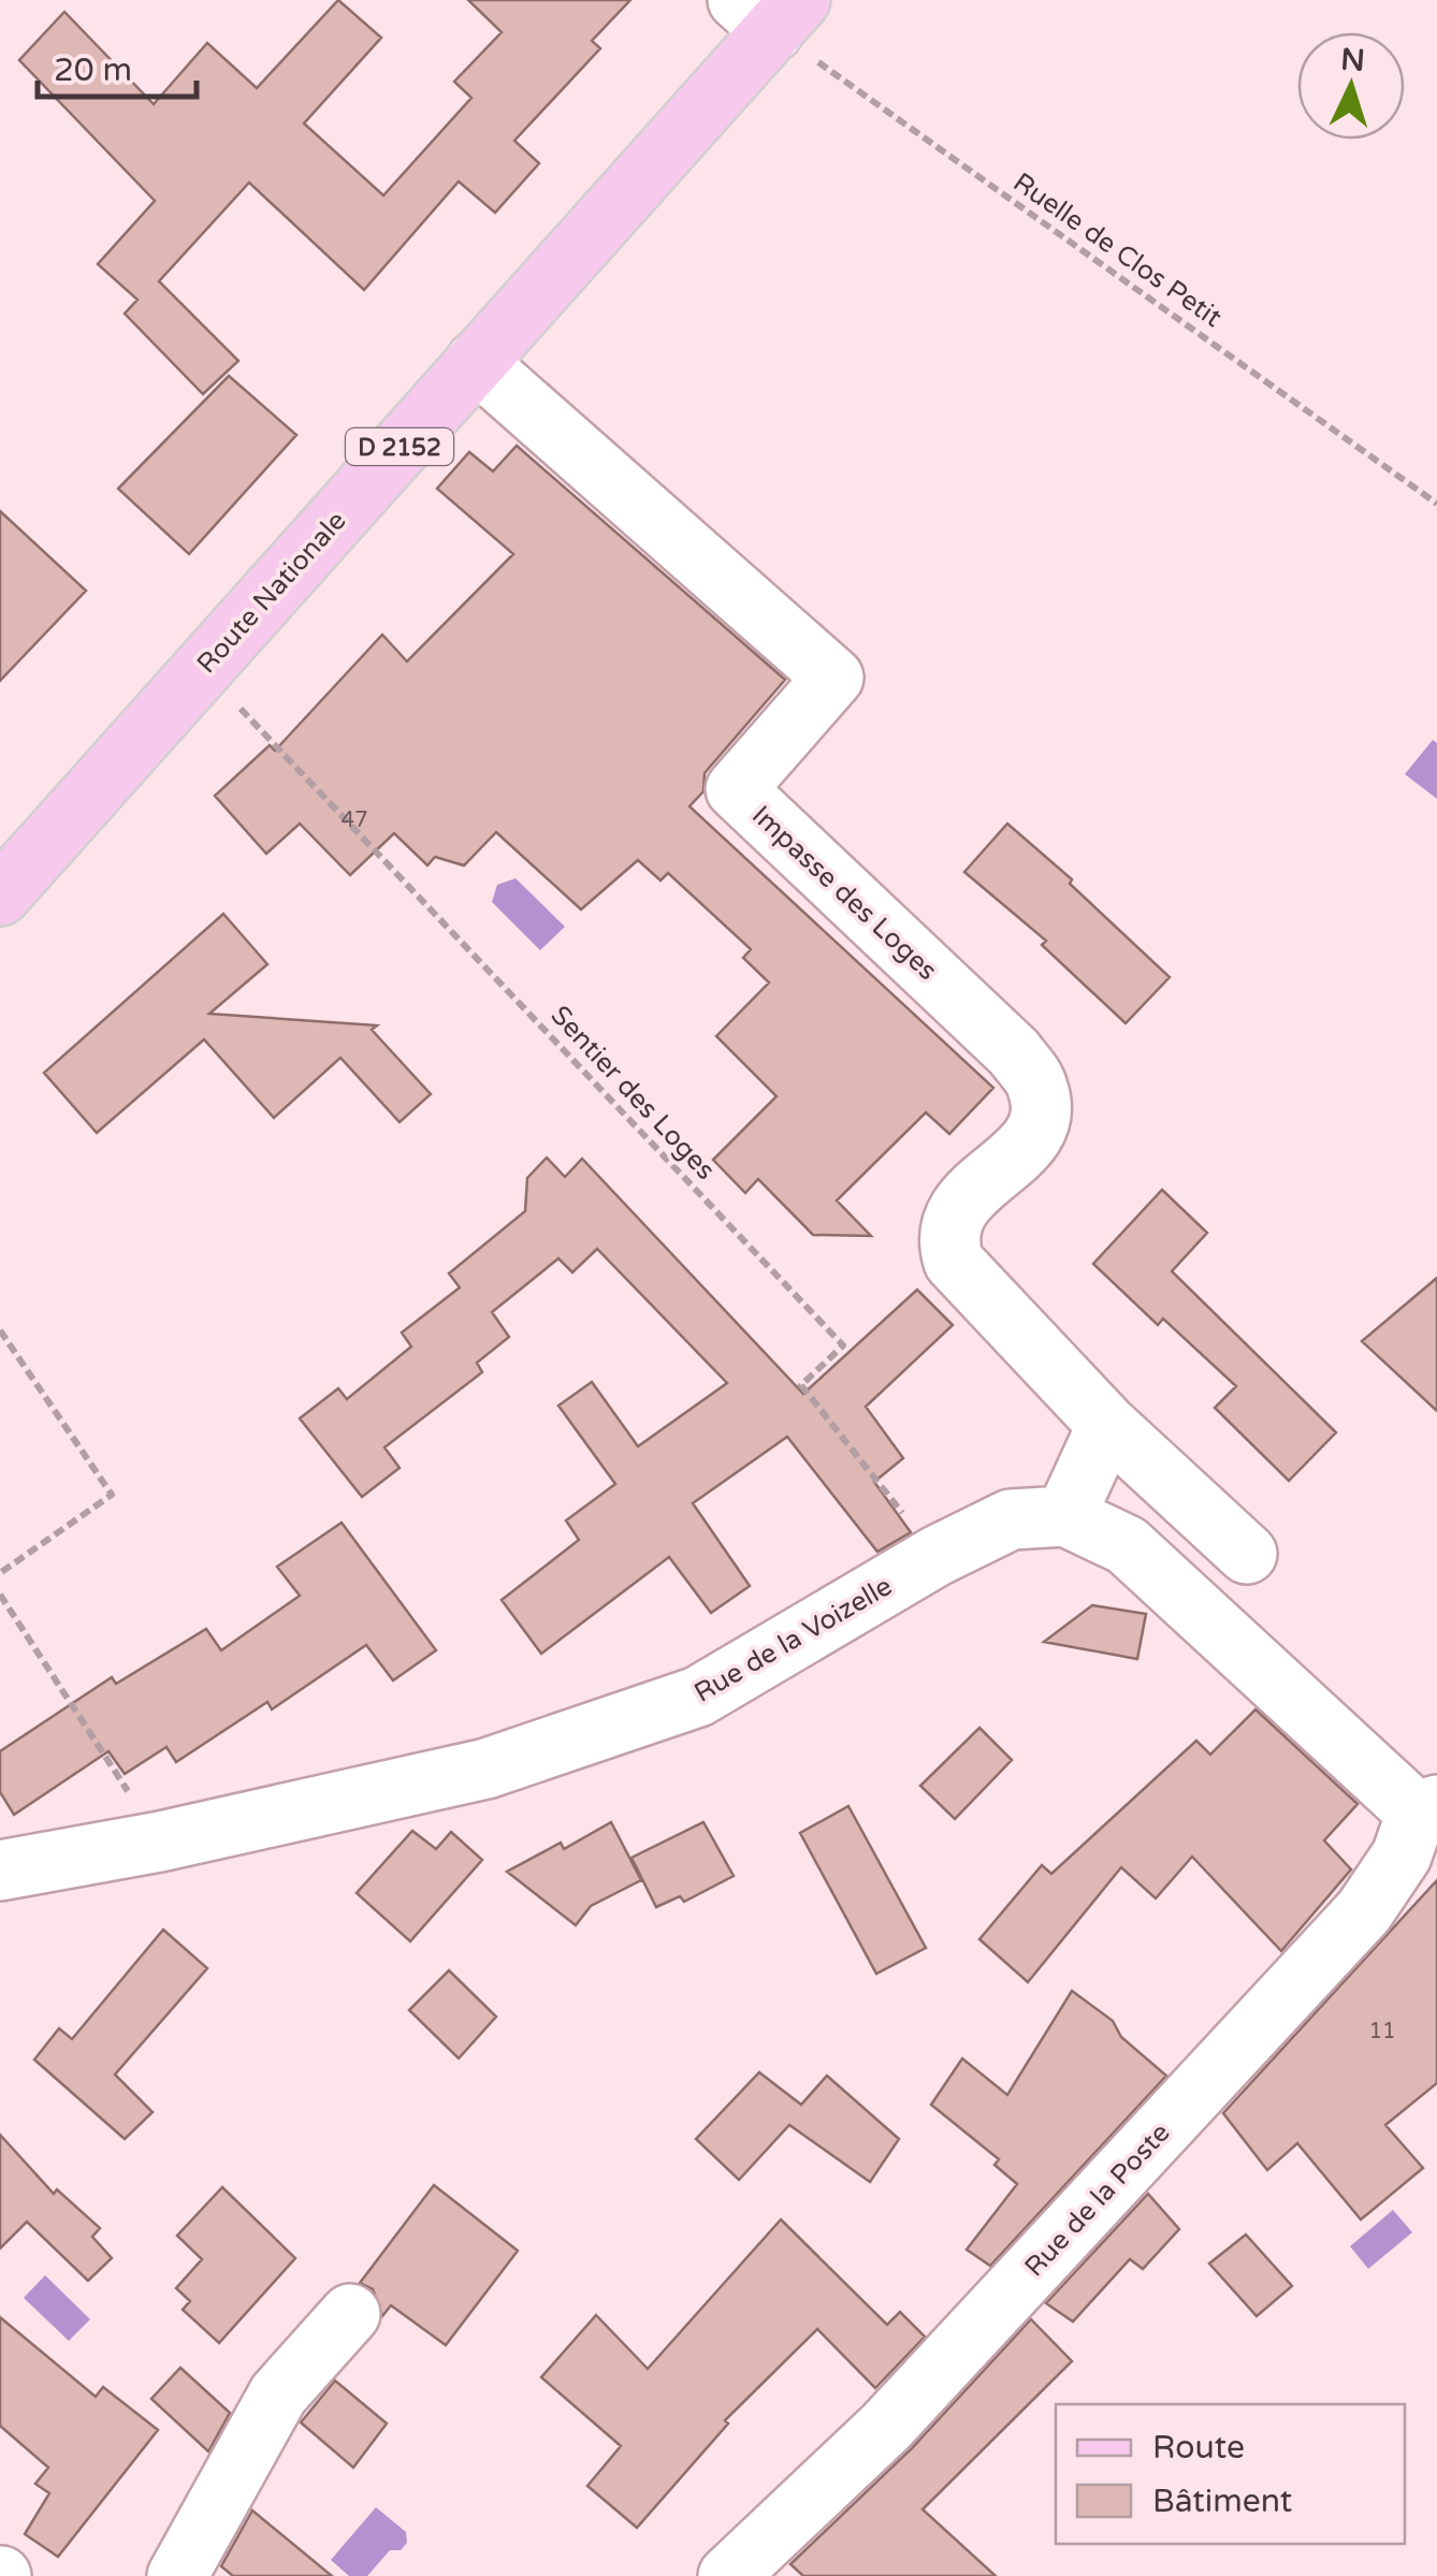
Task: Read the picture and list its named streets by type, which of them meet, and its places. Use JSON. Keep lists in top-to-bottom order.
{
  "streets": {
    "main road": ["D 2152", "Route Nationale"],
    "street": ["Impasse des Loges", "Rue de la Voizelle", "Rue de la Poste"],
    "path": ["Ruelle de Clos Petit", "Sentier des Loges"]
  },
  "crossings": [
    ["Ruelle de Clos Petit", "Route Nationale"],
    ["Route Nationale", "Impasse des Loges"],
    ["Route Nationale", "Sentier des Loges"],
    ["Sentier des Loges", "Rue de la Voizelle"],
    ["Rue de la Voizelle", "Rue de la Poste"]
  ],
  "house_numbers": ["47", "11"],
  "legend": ["Route", "Bâtiment"],
  "scale_bar": "20 m",
  "north": "top"
}
